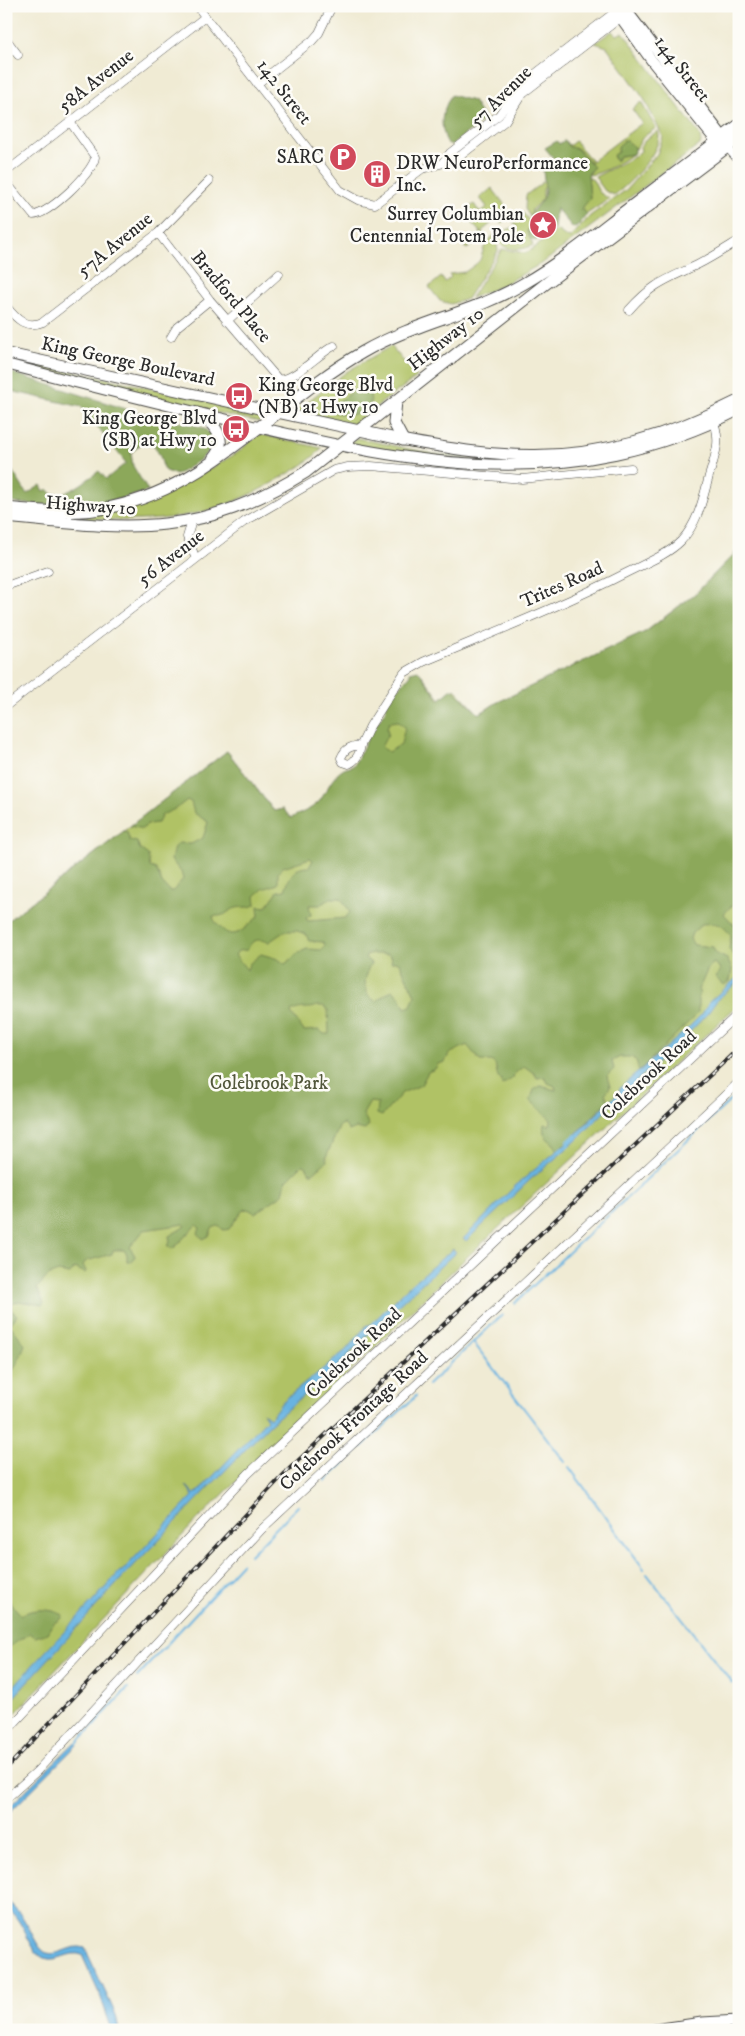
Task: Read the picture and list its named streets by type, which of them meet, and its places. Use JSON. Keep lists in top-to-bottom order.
{
  "streets": {
    "highway": ["Highway 10"],
    "main road": ["144 Street", "King George Boulevard"],
    "street": [
      "58A Avenue",
      "142 Street",
      "57 Avenue",
      "57A Avenue",
      "Bradford Place",
      "56 Avenue",
      "Trites Road",
      "Colebrook Road",
      "Colebrook Frontage Road"
    ]
  },
  "crossings": [
    ["144 Street", "57 Avenue"],
    ["144 Street", "Highway 10"],
    ["58A Avenue", "142 Street"],
    ["142 Street", "57 Avenue"],
    ["57A Avenue", "Bradford Place"],
    ["Highway 10", "King George Boulevard"],
    ["King George Boulevard", "Trites Road"]
  ],
  "parks": ["Colebrook Park"],
  "places": {
    "parking": ["SARC"],
    "building": ["DRW NeuroPerformance Inc."],
    "place": ["Surrey Columbian Centennial Totem Pole"],
    "bus stop": ["King George Blvd (NB) at Hwy 10", "King George Blvd (SB) at Hwy 10"]
  }
}
